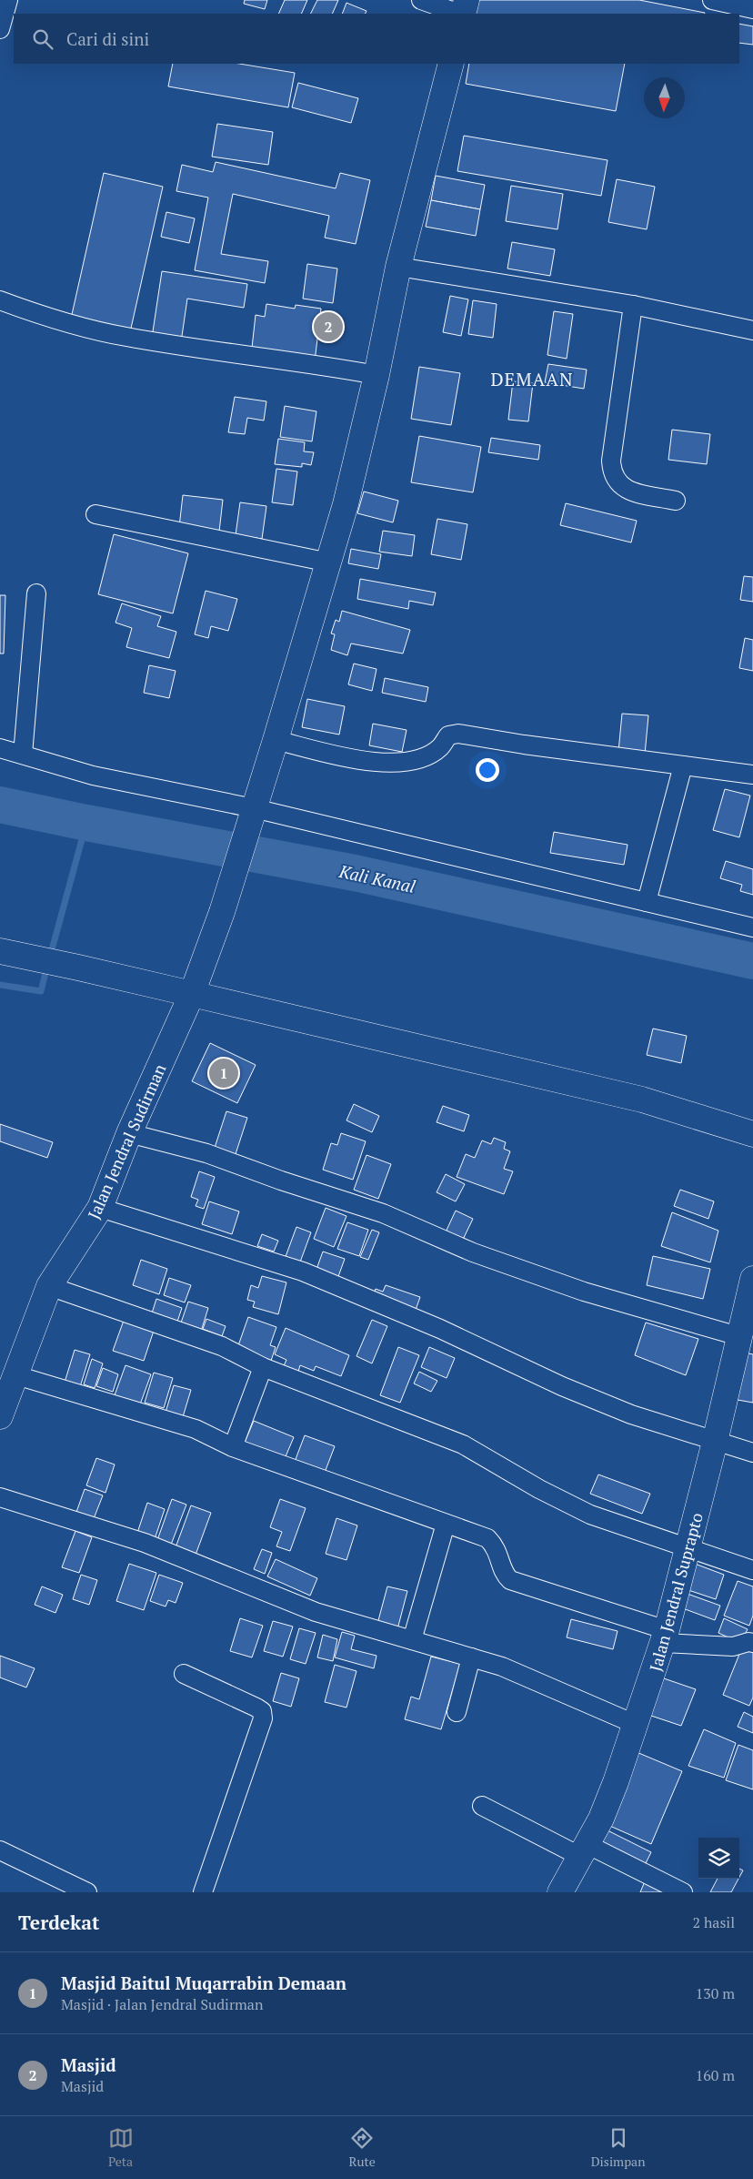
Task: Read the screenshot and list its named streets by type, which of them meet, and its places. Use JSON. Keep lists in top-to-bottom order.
{
  "streets": {
    "main road": ["Jalan Jendral Sudirman", "Jalan Jendral Suprapto"]
  },
  "districts": ["DEMAAN"],
  "water": ["Kali Kanal"],
  "north": "bottom",
  "page": {
    "search": "Cari di sini",
    "pins": ["2", "1"],
    "heading": ["Terdekat", "2 hasil"],
    "list": [
      {
        "mark": "1",
        "name": "Masjid Baitul Muqarrabin Demaan",
        "note": "Masjid · Jalan Jendral Sudirman",
        "value": "130 m"
      },
      {
        "mark": "2",
        "name": "Masjid",
        "note": "Masjid",
        "value": "160 m"
      }
    ],
    "nav": ["Peta", "Rute", "Disimpan"]
  }
}
